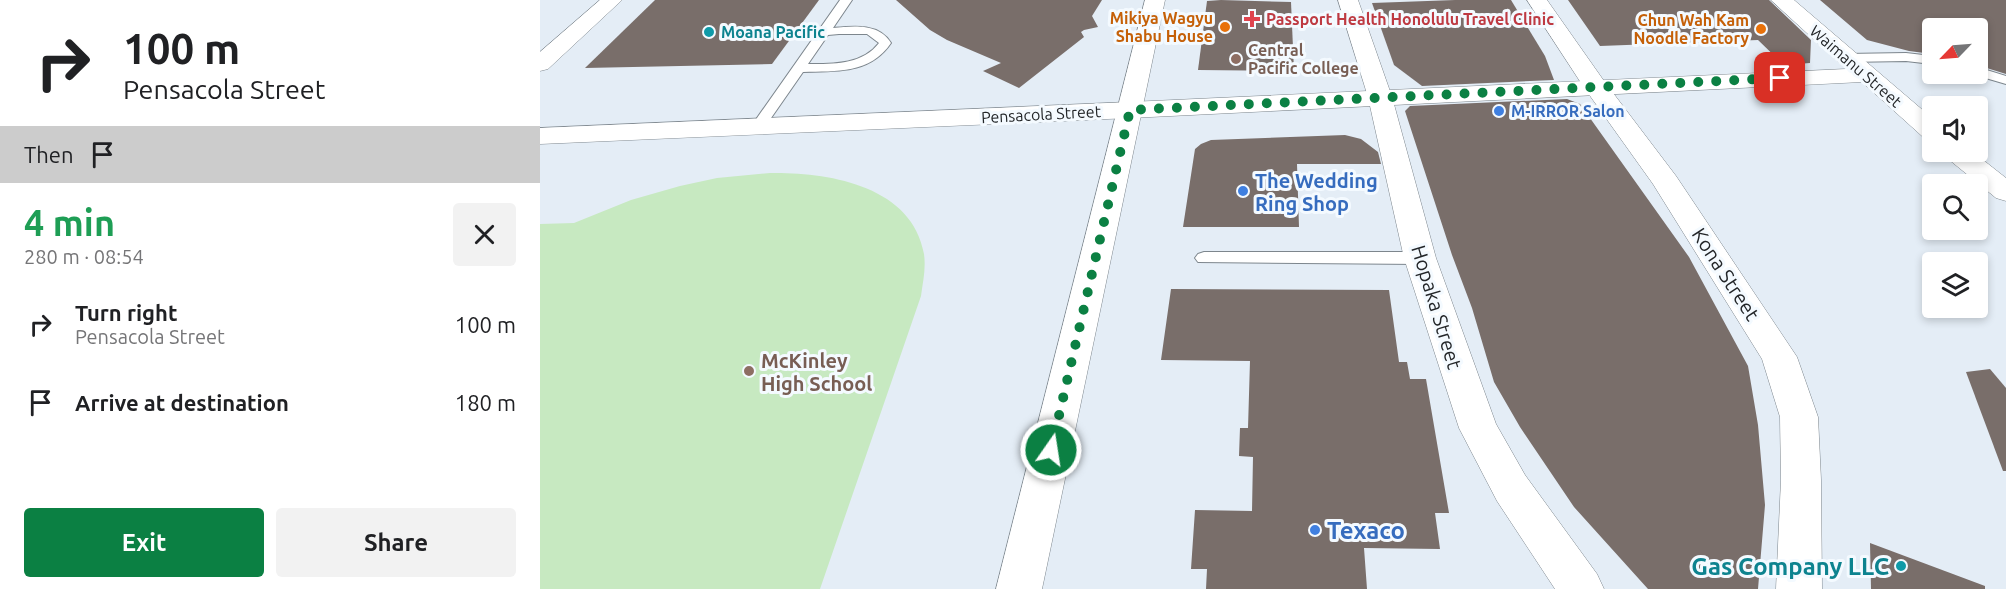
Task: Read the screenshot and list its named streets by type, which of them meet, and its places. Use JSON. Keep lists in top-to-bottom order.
{
  "streets": {
    "street": [
      "Waimanu Street",
      "Pensacola Street",
      "Kona Street",
      "Hopaka Street"
    ]
  },
  "crossings": [
    ["Waimanu Street", "Pensacola Street"],
    ["Pensacola Street", "Kona Street"],
    ["Pensacola Street", "Hopaka Street"]
  ],
  "places": {
    "health": ["Passport Health Honolulu Travel Clinic"],
    "other": [
      "Mikiya Wagyu Shabu House",
      "Chun Wah Kam Noodle Factory",
      "Moana Pacific",
      "Central Pacific College",
      "M-IRROR Salon",
      "The Wedding Ring Shop",
      "McKinley High School",
      "Texaco",
      "Gas Company LLC"
    ]
  },
  "north": "bottom left",
  "page": {
    "turn": ["100 m", "Pensacola Street"],
    "then": "Then",
    "heading": ["4 min", "280 m · 08:54"],
    "list": [
      {
        "name": "Turn right",
        "note": "Pensacola Street",
        "value": "100 m"
      },
      {
        "name": "Arrive at destination",
        "value": "180 m"
      }
    ],
    "buttons": ["Exit", "Share"]
  }
}
